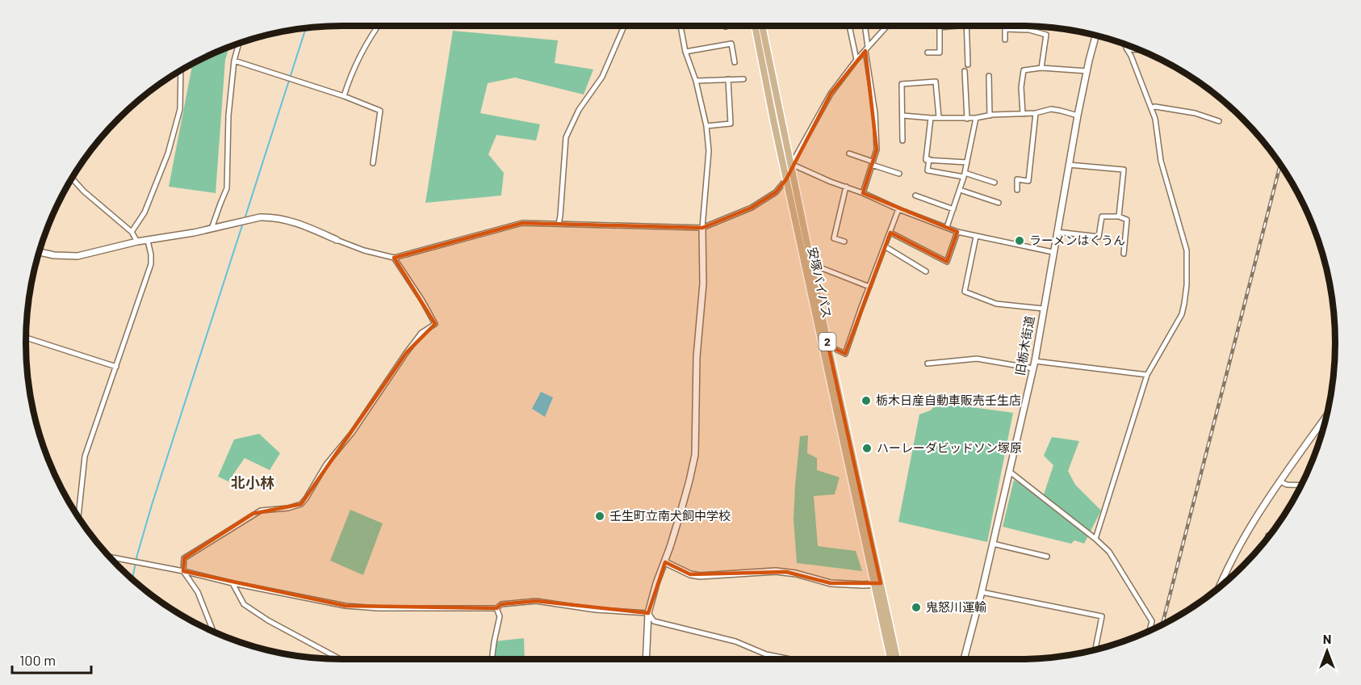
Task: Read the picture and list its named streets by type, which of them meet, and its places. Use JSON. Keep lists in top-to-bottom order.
{
  "streets": {
    "main road": ["安塚バイパス", "2"],
    "street": ["旧栃木街道"]
  },
  "districts": ["北小林"],
  "places": [
    "ラーメンはくうん",
    "栃木日産自動車販売壬生店",
    "ハーレーダビッドソン塚原",
    "壬生町立南犬飼中学校",
    "鬼怒川運輸"
  ],
  "scale_bar": "100 m",
  "north": "top"
}
